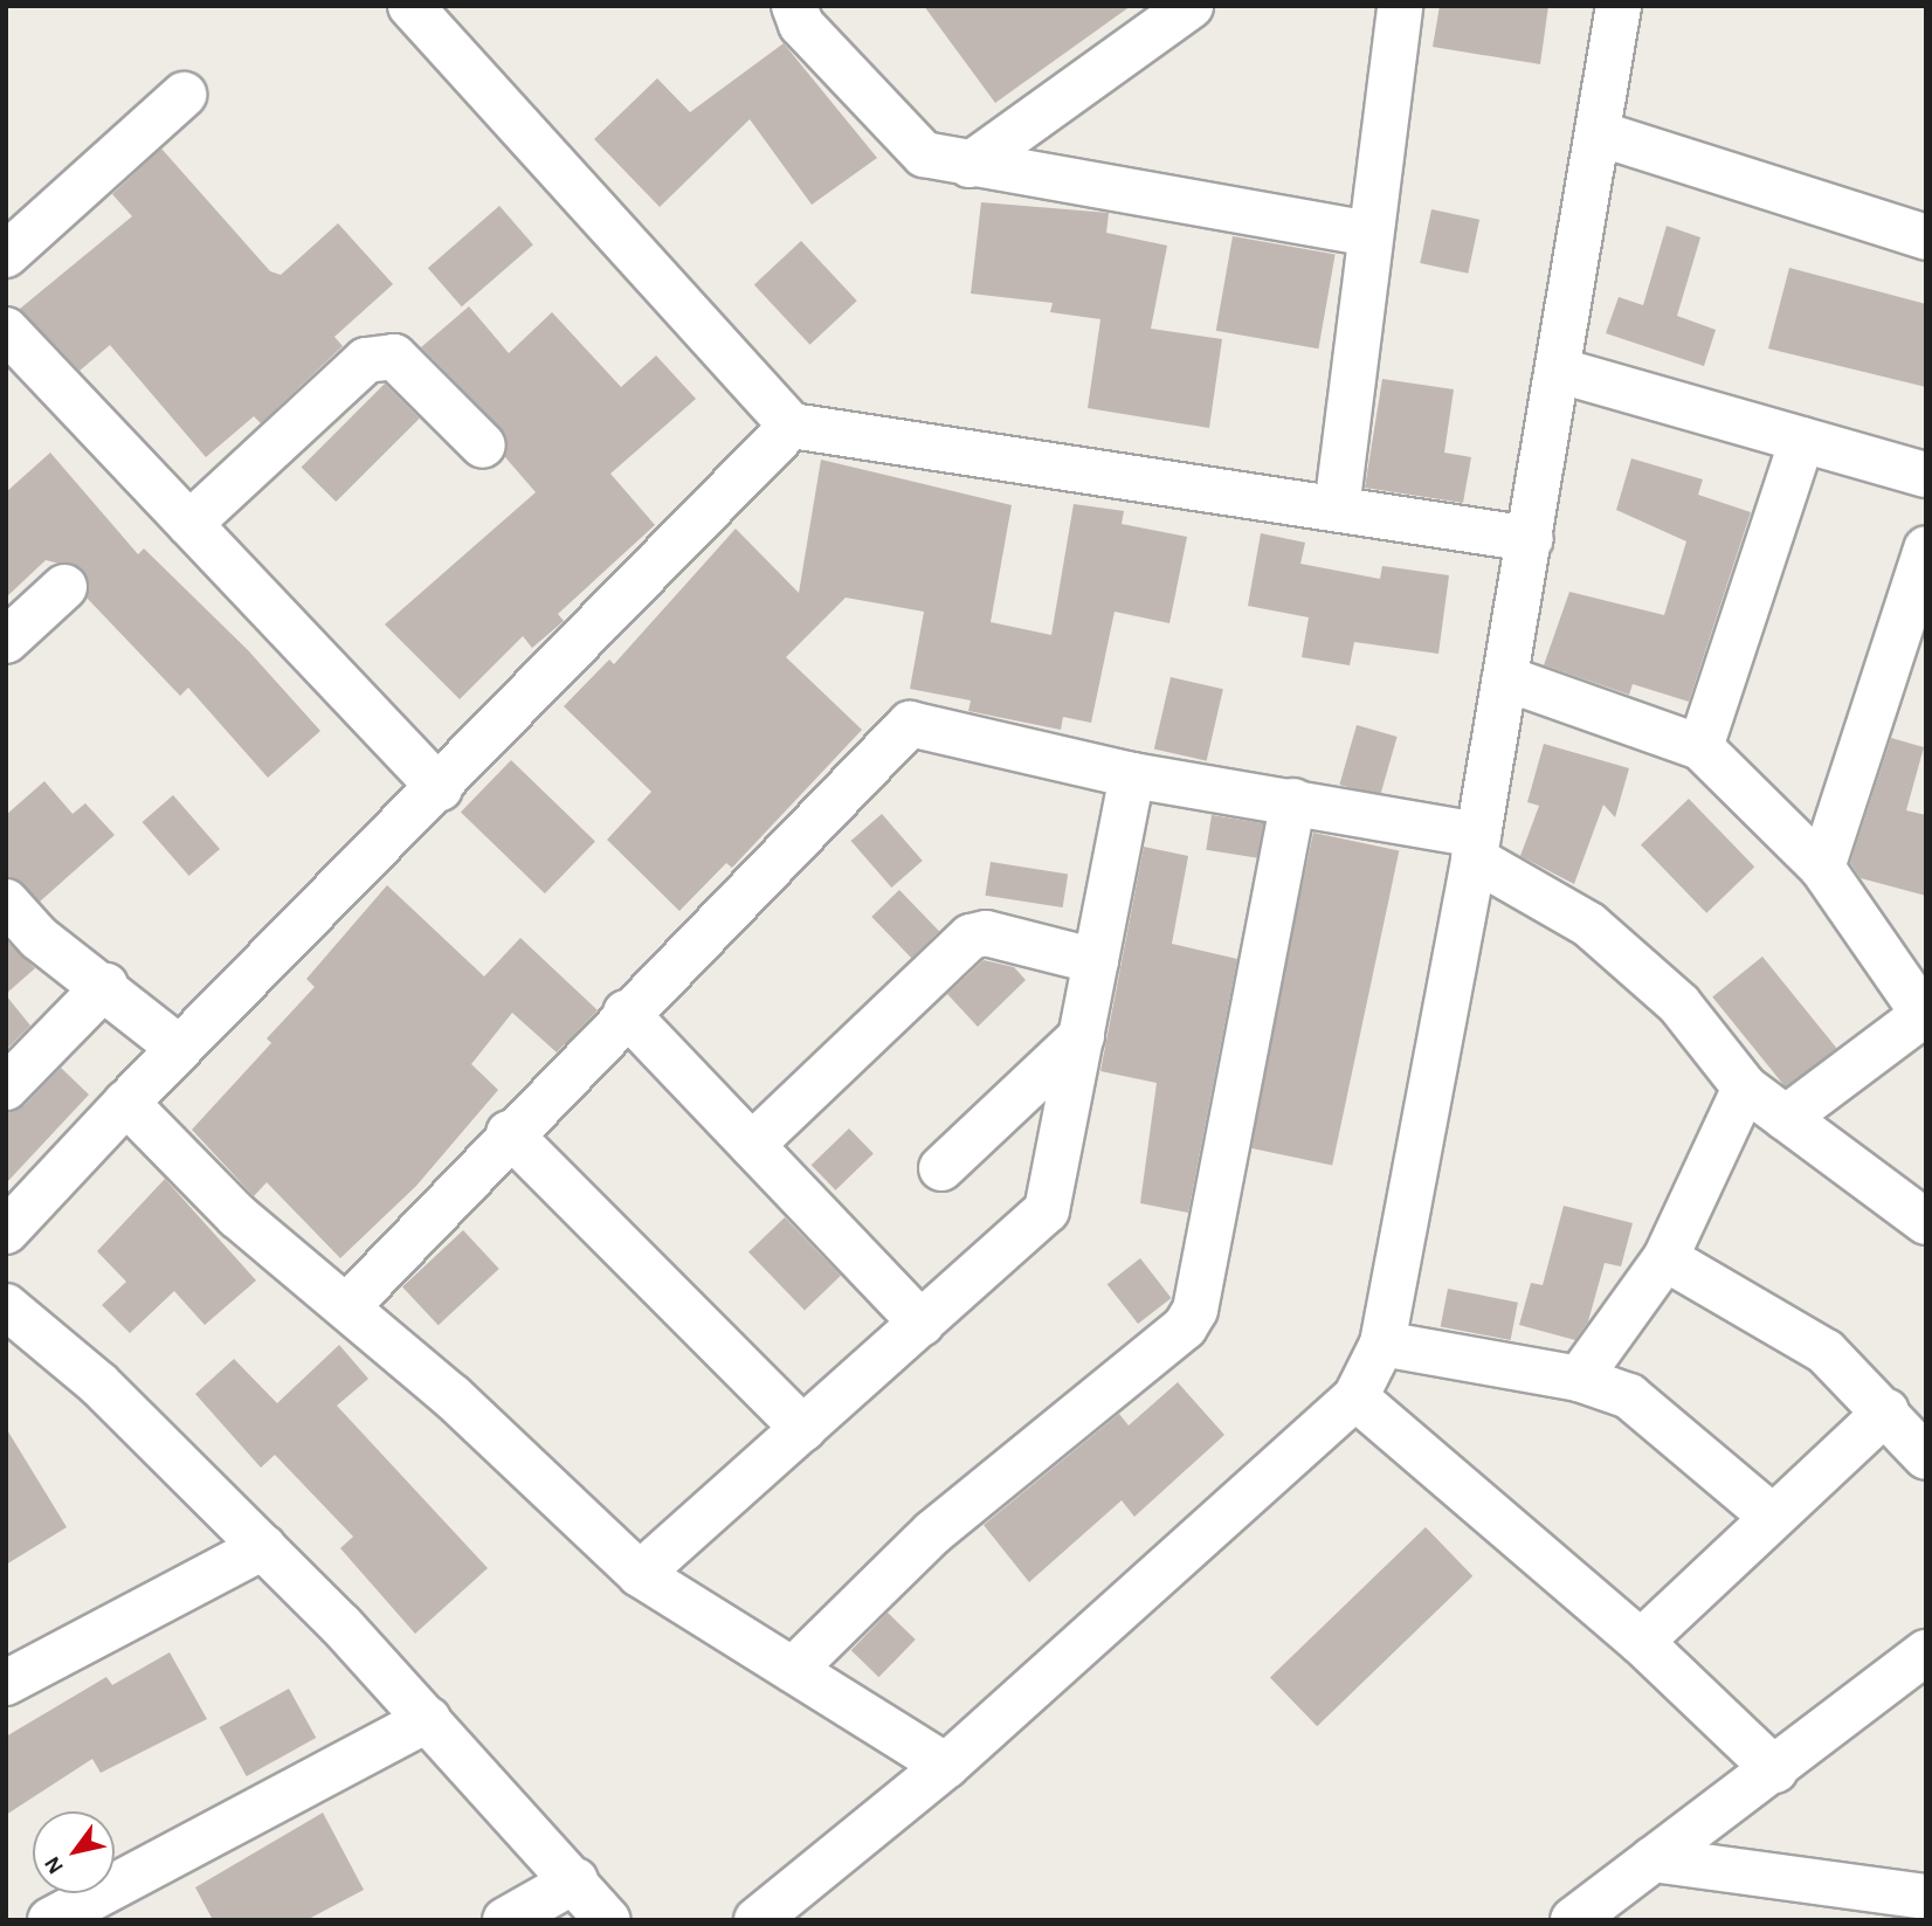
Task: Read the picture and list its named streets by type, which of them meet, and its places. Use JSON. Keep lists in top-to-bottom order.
{
  "north": "bottom left"
}
